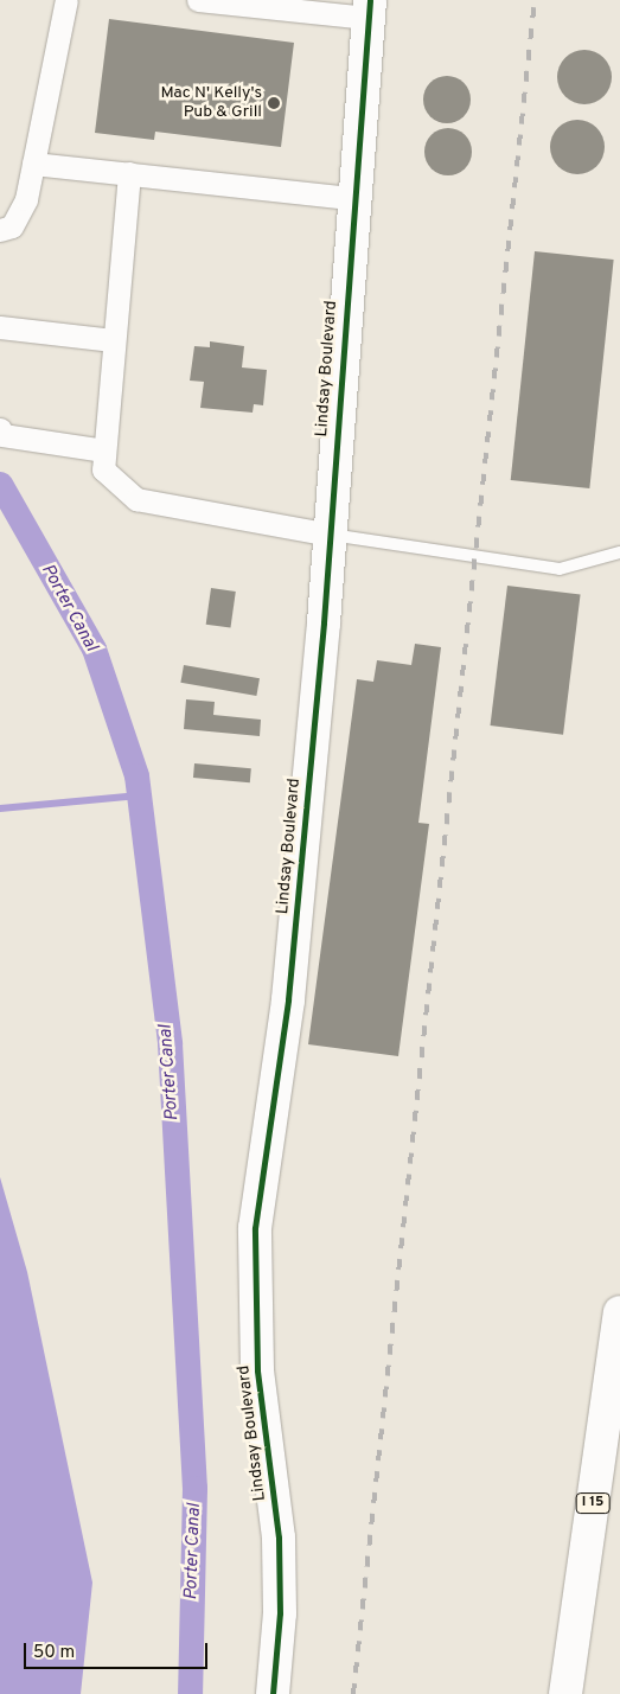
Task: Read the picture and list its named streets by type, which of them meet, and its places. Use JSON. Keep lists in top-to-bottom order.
{
  "streets": {
    "main road": ["Lindsay Boulevard", "I 15"]
  },
  "water": ["Porter Canal"],
  "places": ["Mac N' Kelly's Pub & Grill"],
  "scale_bar": "50 m"
}
